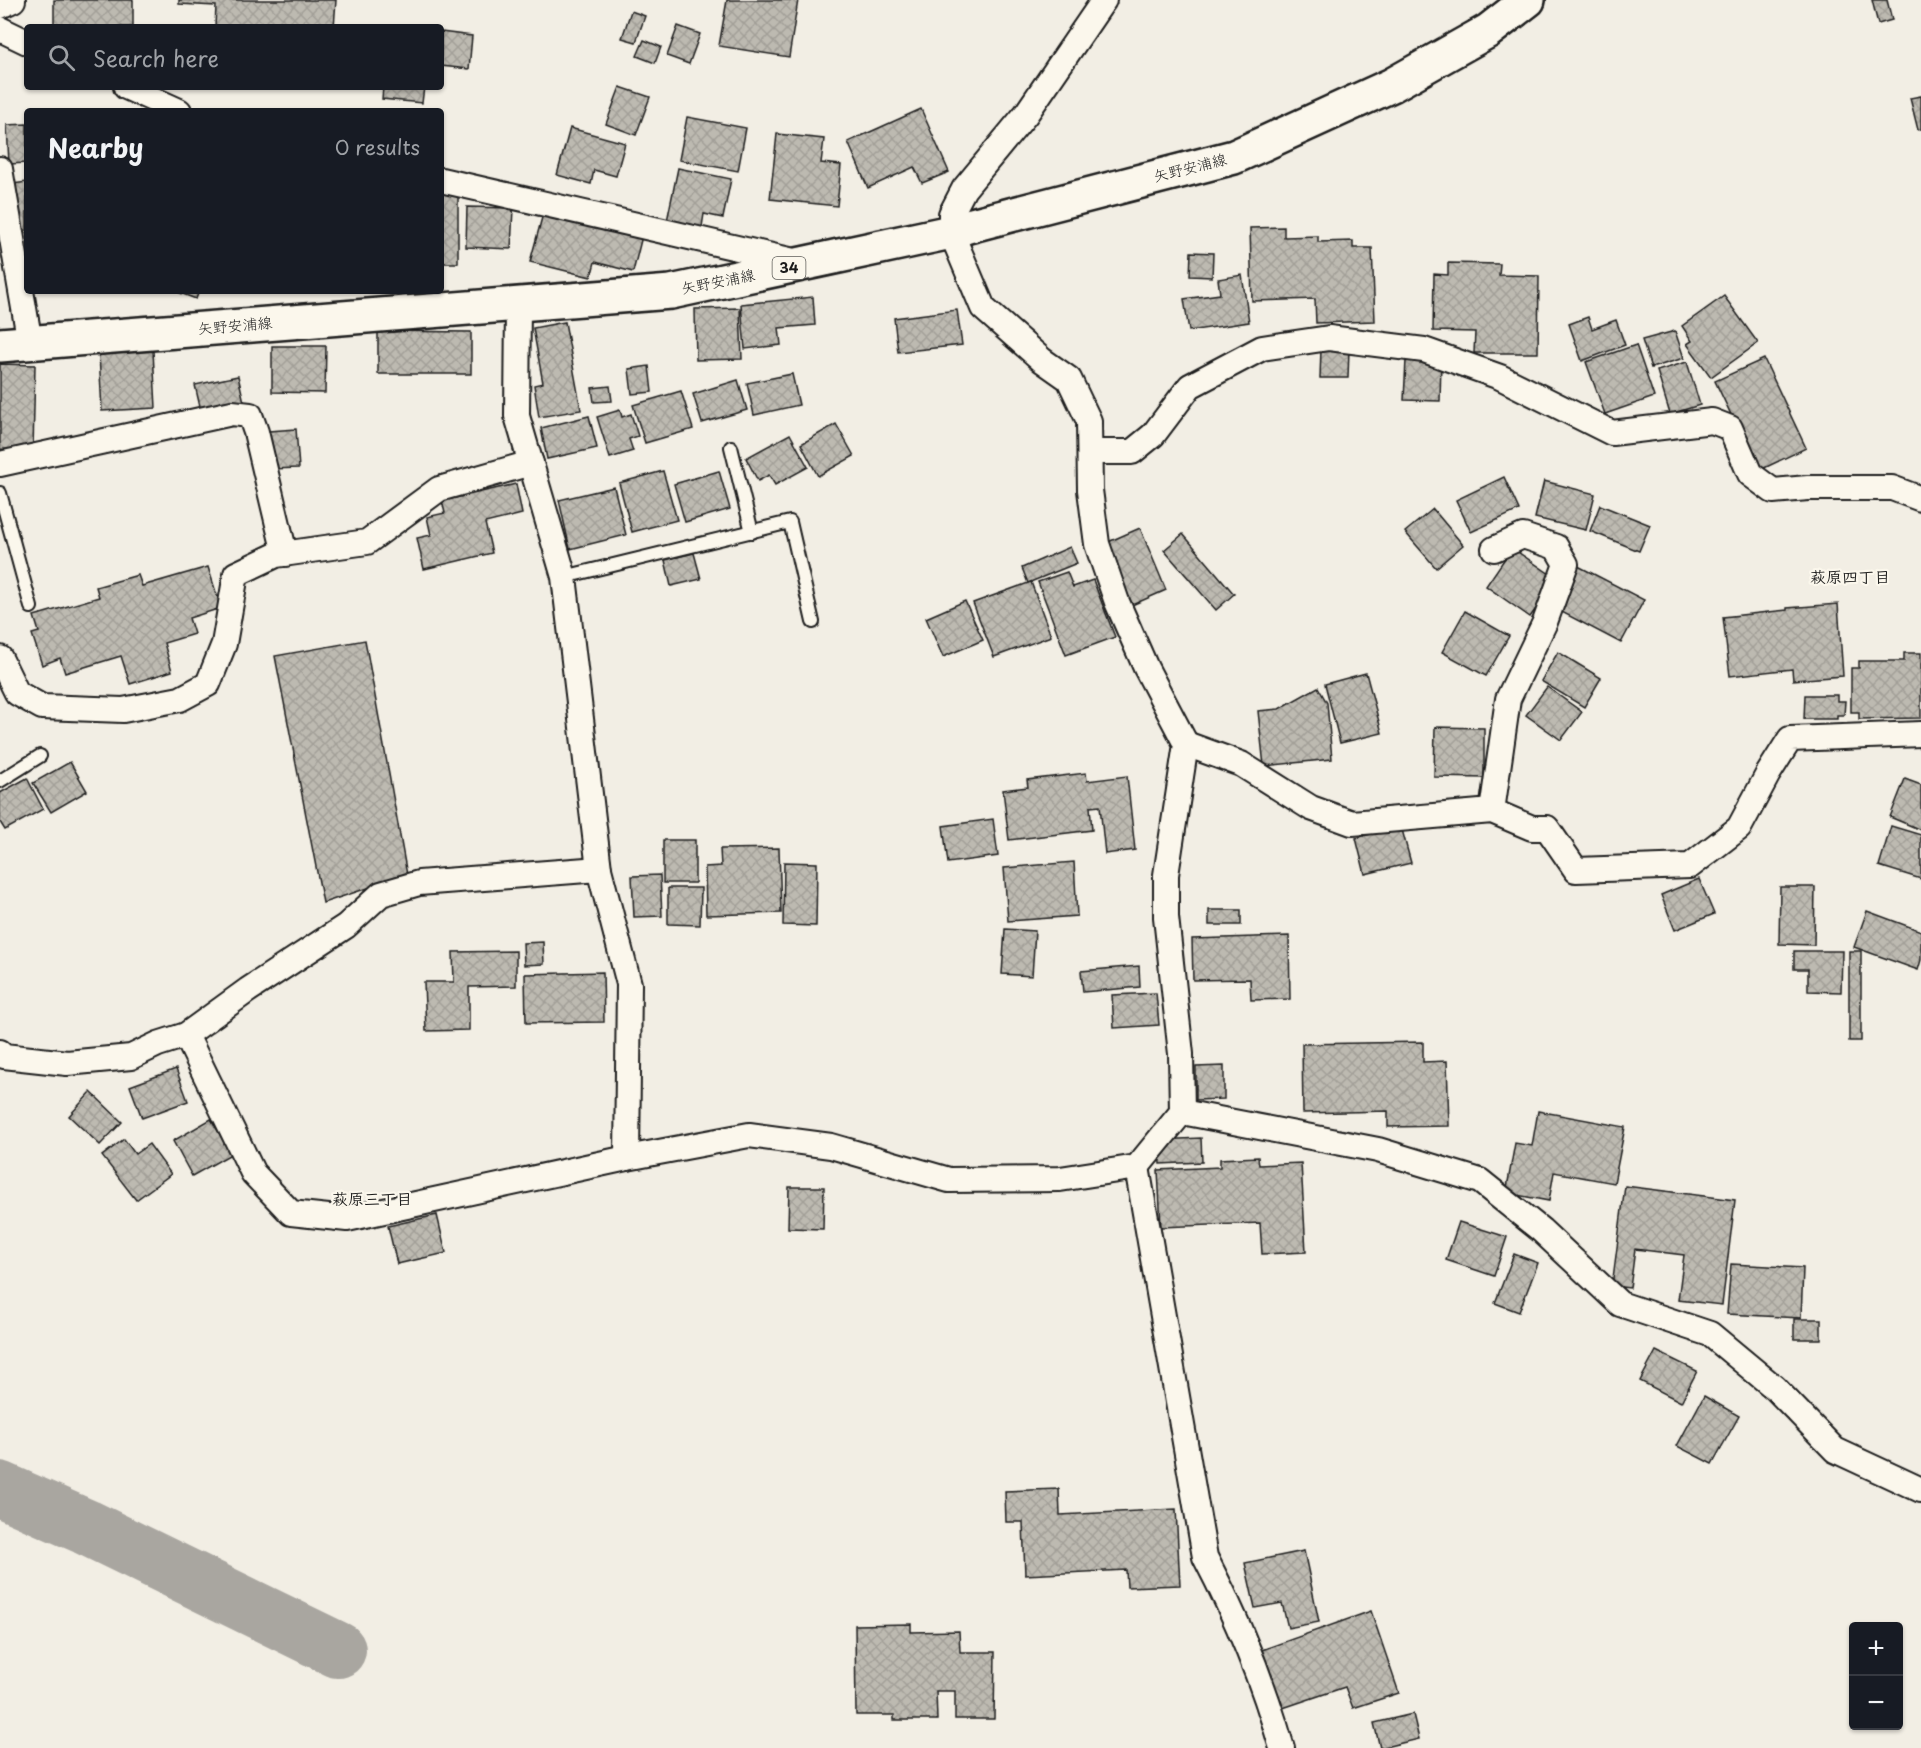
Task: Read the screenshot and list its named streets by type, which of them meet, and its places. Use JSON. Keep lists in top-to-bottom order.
{
  "streets": {
    "main road": ["矢野安浦線", "34"]
  },
  "districts": ["萩原四丁目", "萩原三丁目"],
  "page": {
    "search": "Search here",
    "heading": ["Nearby", "0 results"],
    "map_buttons": ["+", "−"]
  }
}
